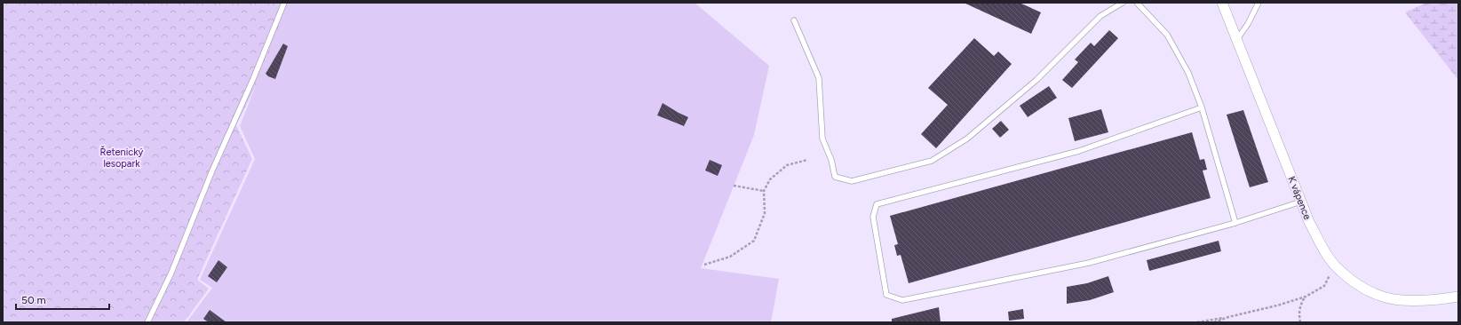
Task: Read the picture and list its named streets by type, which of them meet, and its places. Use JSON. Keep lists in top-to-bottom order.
{
  "streets": {
    "street": ["K vápence"]
  },
  "parks": ["Řetenický lesopark"],
  "scale_bar": "50 m"
}
